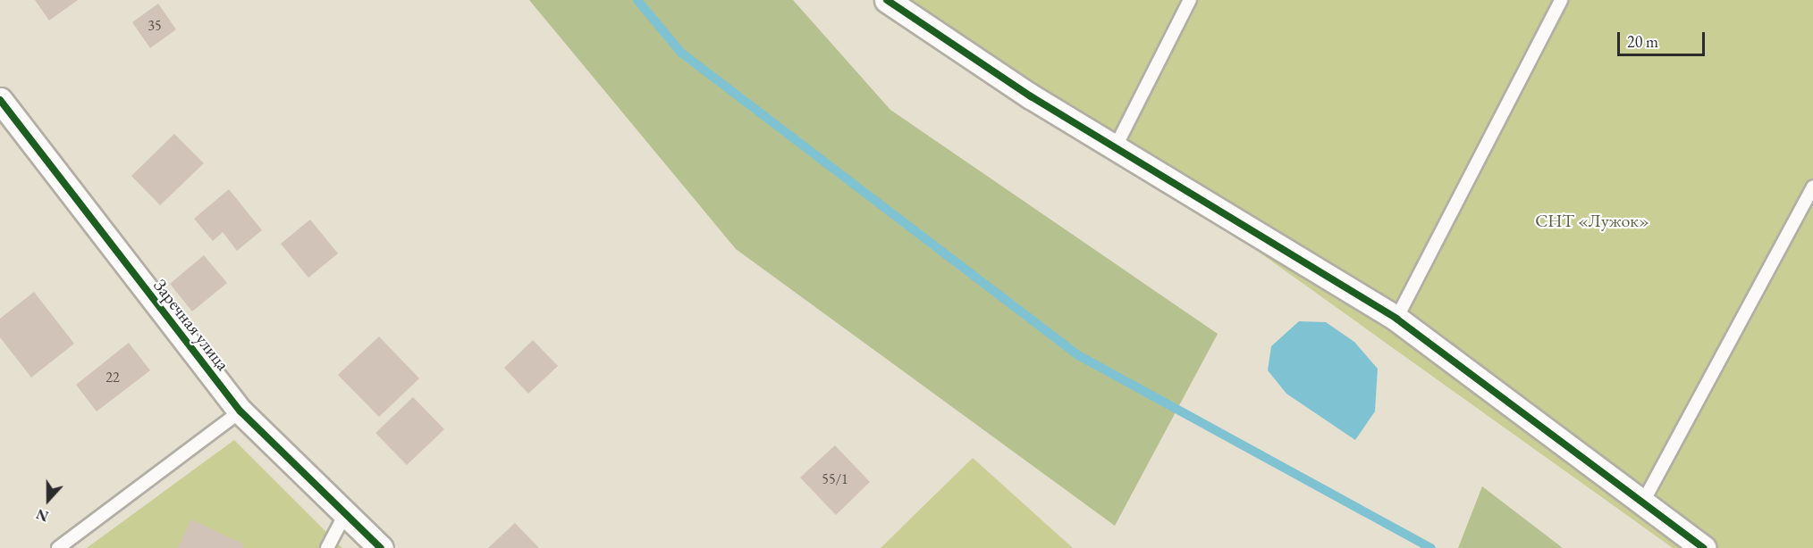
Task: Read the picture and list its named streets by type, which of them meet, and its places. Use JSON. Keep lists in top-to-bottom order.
{
  "streets": {
    "street": ["Заречная улица"]
  },
  "parks": ["СНТ «Лужок»"],
  "house_numbers": ["35", "22", "55/1"],
  "scale_bar": "20 m",
  "north": "bottom"
}
